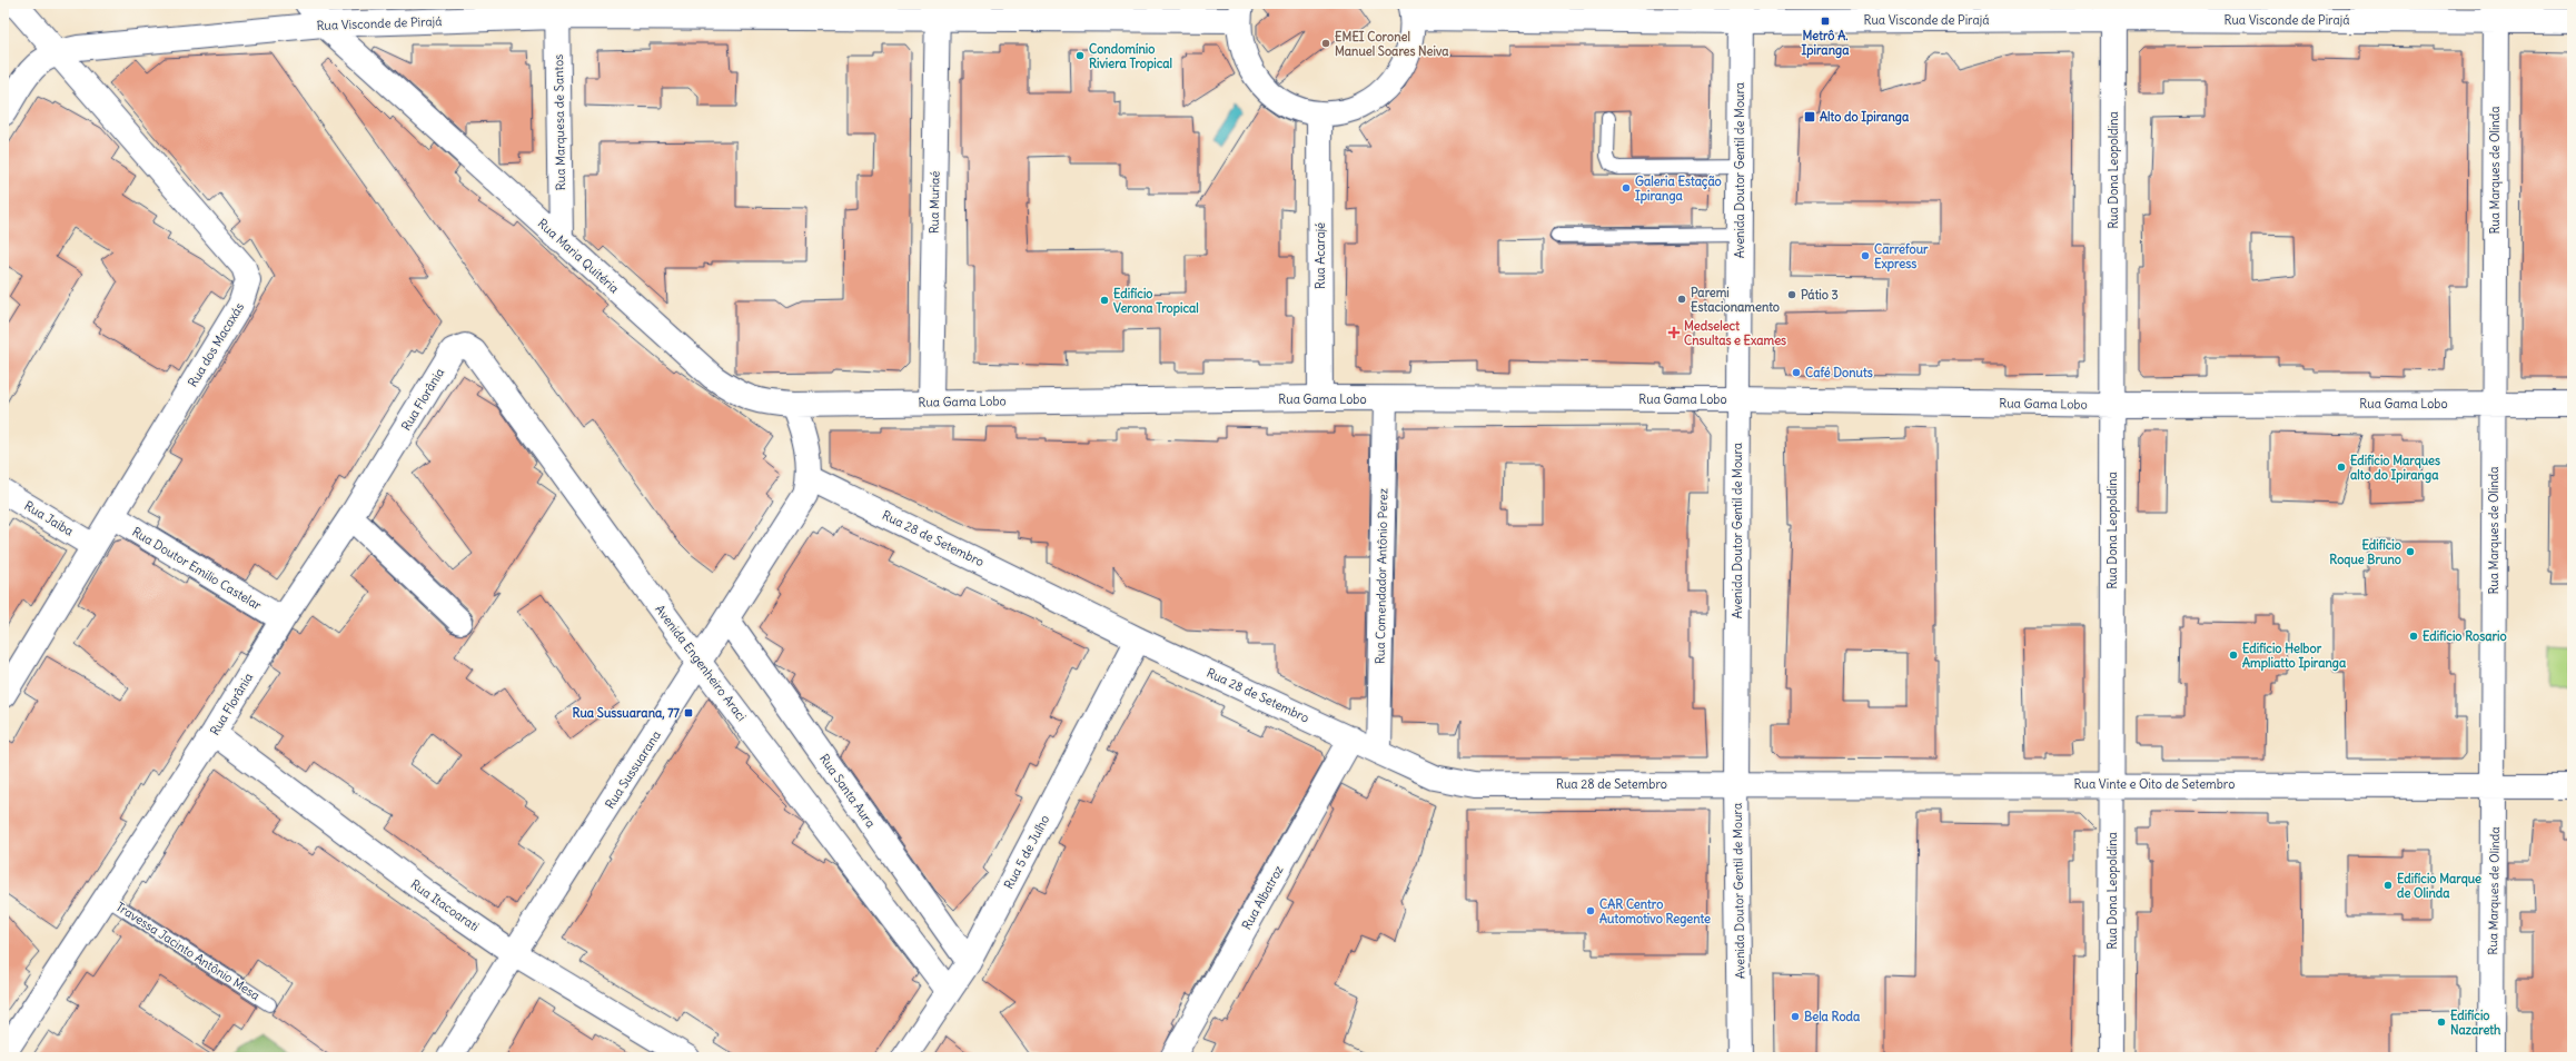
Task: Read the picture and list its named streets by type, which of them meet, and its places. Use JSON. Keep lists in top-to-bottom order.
{
  "streets": {
    "street": [
      "Rua Visconde de Pirajá",
      "Rua Marquesa de Santos",
      "Avenida Doutor Gentil de Moura",
      "Rua Dona Leopoldina",
      "Rua Marques de Olinda",
      "Rua Muriaé",
      "Rua Maria Quitéria",
      "Rua Acarajé",
      "Rua dos Macaxás",
      "Rua Florânia",
      "Rua Gama Lobo",
      "Rua Jaiba",
      "Rua 28 de Setembro",
      "Rua Doutor Emilio Castelar",
      "Rua Comendador Antônio Perez",
      "Avenida Engenheiro Araci",
      "Rua Sussuarana",
      "Rua Vinte e Oito de Setembro",
      "Rua Santa Aura",
      "Rua 5 de Julho",
      "Rua Albatroz",
      "Rua Itacoarati"
    ],
    "lane": ["Travessa Jacinto Antônio Mesa"]
  },
  "crossings": [
    ["Rua Visconde de Pirajá", "Rua Marquesa de Santos"],
    ["Rua Visconde de Pirajá", "Avenida Doutor Gentil de Moura"],
    ["Rua Visconde de Pirajá", "Rua Dona Leopoldina"],
    ["Rua Visconde de Pirajá", "Rua Marques de Olinda"],
    ["Rua Visconde de Pirajá", "Rua Muriaé"],
    ["Rua Visconde de Pirajá", "Rua Maria Quitéria"],
    ["Rua Visconde de Pirajá", "Rua dos Macaxás"],
    ["Rua Marquesa de Santos", "Rua Maria Quitéria"],
    ["Avenida Doutor Gentil de Moura", "Rua Gama Lobo"],
    ["Avenida Doutor Gentil de Moura", "Rua 28 de Setembro"],
    ["Avenida Doutor Gentil de Moura", "Rua Vinte e Oito de Setembro"],
    ["Rua Dona Leopoldina", "Rua Gama Lobo"],
    ["Rua Dona Leopoldina", "Rua Vinte e Oito de Setembro"],
    ["Rua Marques de Olinda", "Rua Gama Lobo"],
    ["Rua Marques de Olinda", "Rua Vinte e Oito de Setembro"],
    ["Rua Muriaé", "Rua Gama Lobo"],
    ["Rua Maria Quitéria", "Rua Gama Lobo"],
    ["Rua Acarajé", "Rua Gama Lobo"],
    ["Rua dos Macaxás", "Rua Jaiba"],
    ["Rua dos Macaxás", "Rua Doutor Emilio Castelar"],
    ["Rua Florânia", "Rua Doutor Emilio Castelar"],
    ["Rua Florânia", "Avenida Engenheiro Araci"],
    ["Rua Florânia", "Rua Itacoarati"],
    ["Rua Florânia", "Travessa Jacinto Antônio Mesa"],
    ["Rua Gama Lobo", "Rua Comendador Antônio Perez"],
    ["Rua 28 de Setembro", "Rua Comendador Antônio Perez"],
    ["Rua 28 de Setembro", "Rua Sussuarana"],
    ["Rua 28 de Setembro", "Rua Vinte e Oito de Setembro"],
    ["Rua 28 de Setembro", "Rua 5 de Julho"],
    ["Rua 28 de Setembro", "Rua Albatroz"],
    ["Avenida Engenheiro Araci", "Rua Sussuarana"],
    ["Avenida Engenheiro Araci", "Rua 5 de Julho"],
    ["Rua Sussuarana", "Rua Santa Aura"],
    ["Rua Sussuarana", "Rua Itacoarati"],
    ["Rua Santa Aura", "Rua 5 de Julho"]
  ],
  "places": {
    "transit": ["Metrô A. Ipiranga", "Alto do Ipiranga", "Rua Sussuarana, 77"],
    "other": [
      "EMEI Coronel Manuel Soares Neiva",
      "Condomínio Riviera Tropical",
      "Galeria Estação Ipiranga",
      "Carrefour Express",
      "Pátio 3",
      "Paremi Estacionamento",
      "Edifício Verona Tropical",
      "Café Donuts",
      "Edifício Marques alto do Ipiranga",
      "Edifício Roque Bruno",
      "Edifício Rosario",
      "Edifício Helbor Ampliatto Ipiranga",
      "Edifício Marque de Olinda",
      "CAR Centro Automotivo Regente",
      "Bela Roda",
      "Edifício Nazareth"
    ],
    "health": ["Medselect Cnsultas e Exames"]
  }
}
